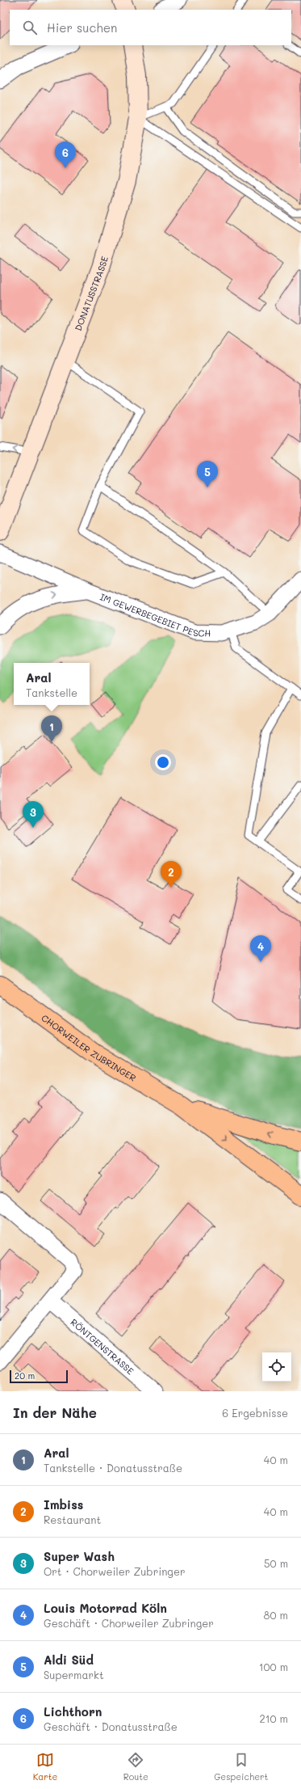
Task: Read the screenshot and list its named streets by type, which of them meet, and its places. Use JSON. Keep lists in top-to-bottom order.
{
  "streets": {
    "highway": ["CHORWEILER ZUBRINGER"],
    "main road": ["DONATUSSTRASSE"],
    "street": ["IM GEWERBEGEBIET PESCH", "RÖNTGENSTRASSE"]
  },
  "scale_bar": "20 m",
  "page": {
    "search": "Hier suchen",
    "pins": [
      "6",
      "5",
      "1",
      "3",
      "2",
      "4"
    ],
    "popup": ["Aral", "Tankstelle"],
    "scale": "20 m",
    "heading": ["In der Nähe", "6 Ergebnisse"],
    "list": [
      {
        "mark": "1",
        "name": "Aral",
        "note": "Tankstelle · Donatusstraße",
        "value": "40 m"
      },
      {
        "mark": "2",
        "name": "Imbiss",
        "note": "Restaurant",
        "value": "40 m"
      },
      {
        "mark": "3",
        "name": "Super Wash",
        "note": "Ort · Chorweiler Zubringer",
        "value": "50 m"
      },
      {
        "mark": "4",
        "name": "Louis Motorrad Köln",
        "note": "Geschäft · Chorweiler Zubringer",
        "value": "80 m"
      },
      {
        "mark": "5",
        "name": "Aldi Süd",
        "note": "Supermarkt",
        "value": "100 m"
      },
      {
        "mark": "6",
        "name": "Lichthorn",
        "note": "Geschäft · Donatusstraße",
        "value": "210 m"
      }
    ],
    "nav": ["Karte", "Route", "Gespeichert"]
  }
}
